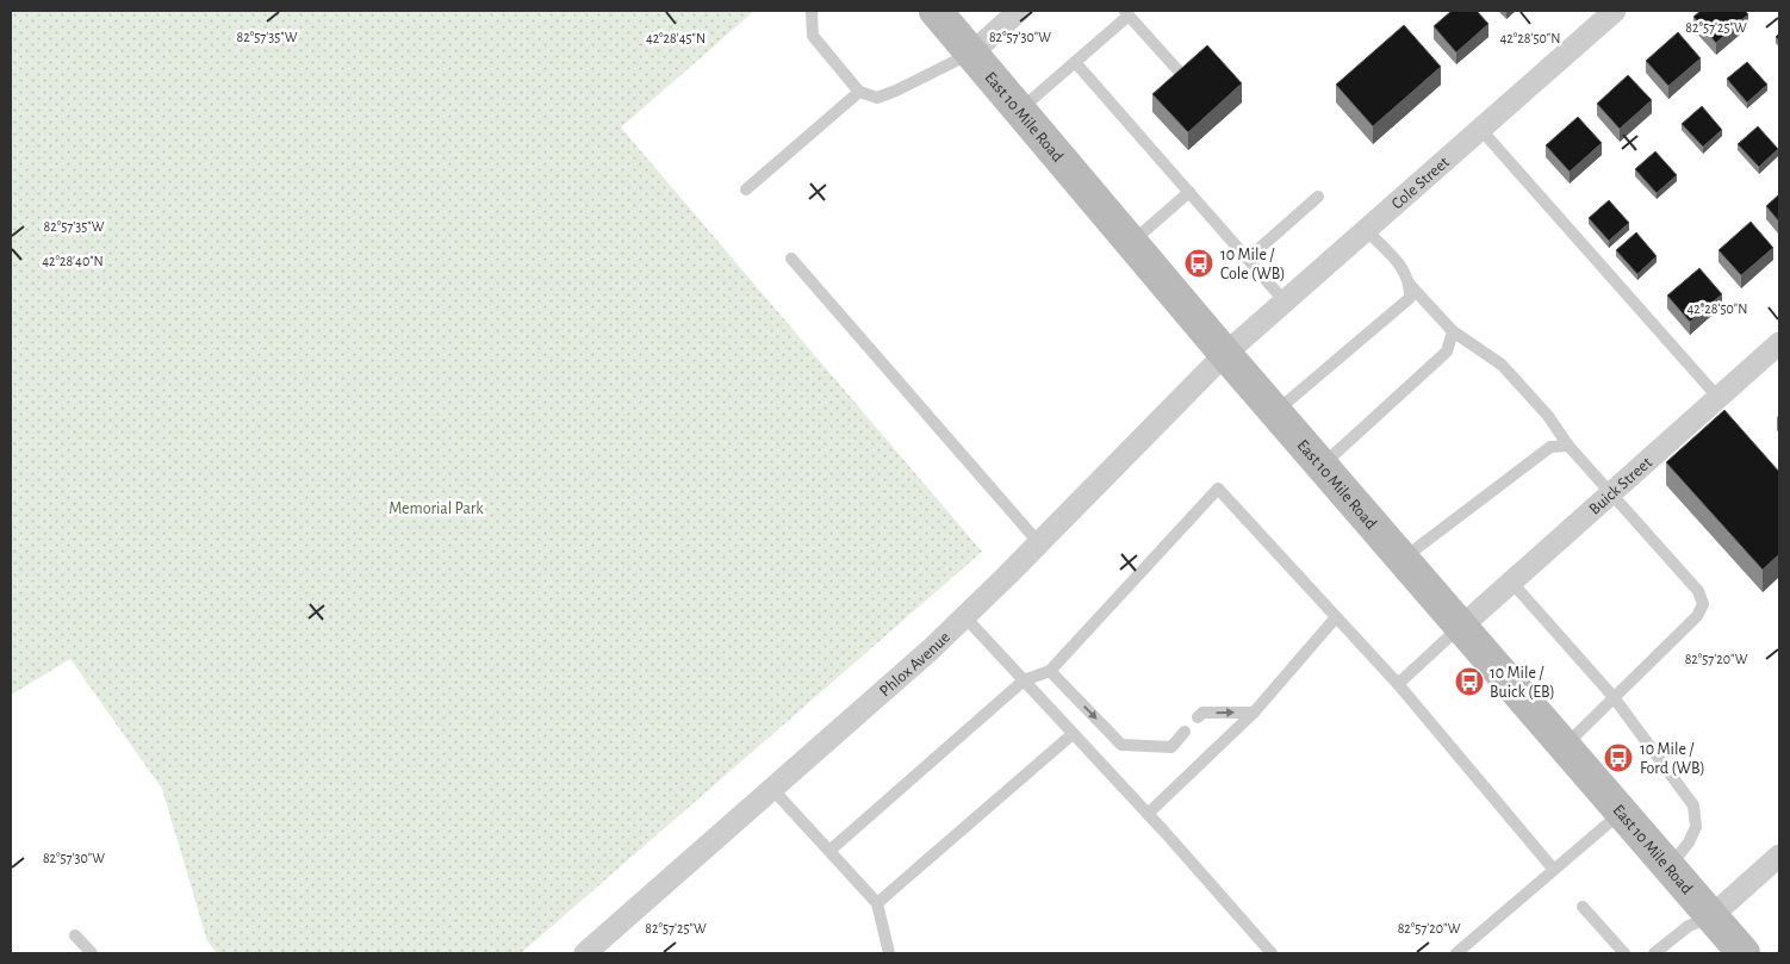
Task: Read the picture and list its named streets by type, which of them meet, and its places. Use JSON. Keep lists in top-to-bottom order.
{
  "streets": {
    "main road": ["East 10 Mile Road"],
    "street": ["Cole Street", "Buick Street", "Phlox Avenue"]
  },
  "crossings": [
    ["East 10 Mile Road", "Cole Street"],
    ["East 10 Mile Road", "Buick Street"],
    ["East 10 Mile Road", "Phlox Avenue"],
    ["Cole Street", "Phlox Avenue"]
  ],
  "parks": ["Memorial Park"],
  "places": {
    "bus stop": ["10 Mile / Cole (WB)", "10 Mile / Buick (EB)", "10 Mile / Ford (WB)"]
  },
  "coordinates": [
    "82°57'25\"W",
    "82°57'30\"W",
    "82°57'35\"W",
    "42°28'45\"N",
    "42°28'50\"N",
    "42°28'40\"N",
    "82°57'20\"W"
  ]
}
